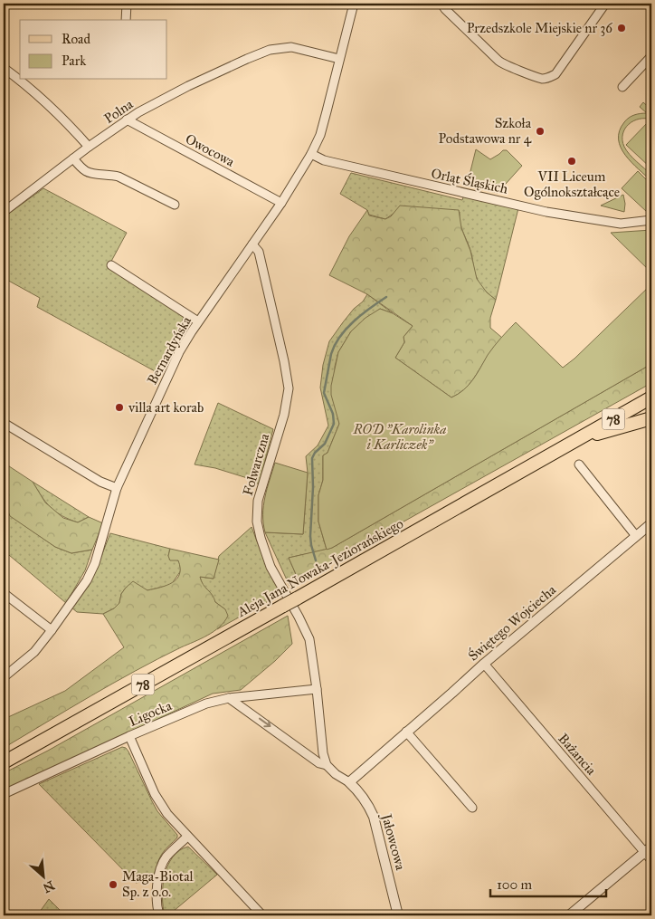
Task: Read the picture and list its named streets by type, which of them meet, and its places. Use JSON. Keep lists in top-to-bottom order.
{
  "streets": {
    "main road": ["78", "Aleja Jana Nowaka-Jeziorańskiego"],
    "street": [
      "Polna",
      "Owocowa",
      "Orląt Śląskich",
      "Bernardyńska",
      "Folwarczna",
      "Świętego Wojciecha",
      "Ligocka",
      "Bażancia",
      "Jałowcowa"
    ]
  },
  "crossings": [
    ["Polna", "Owocowa"],
    ["Polna", "Bernardyńska"],
    ["Owocowa", "Bernardyńska"],
    ["Orląt Śląskich", "Bernardyńska"],
    ["Bernardyńska", "Folwarczna"],
    ["Folwarczna", "Ligocka"],
    ["Świętego Wojciecha", "Bażancia"],
    ["Świętego Wojciecha", "Jałowcowa"]
  ],
  "parks": ["ROD \"Karolinka i Karliczek\""],
  "places": [
    "Przedszkole Miejskie nr 36",
    "Szkoła Podstawowa nr 4",
    "VII Liceum Ogólnokształcące",
    "villa art korab",
    "Maga-Biotal Sp. z o.o."
  ],
  "legend": ["Road", "Park"],
  "scale_bar": "100 m",
  "north": "bottom right"
}
